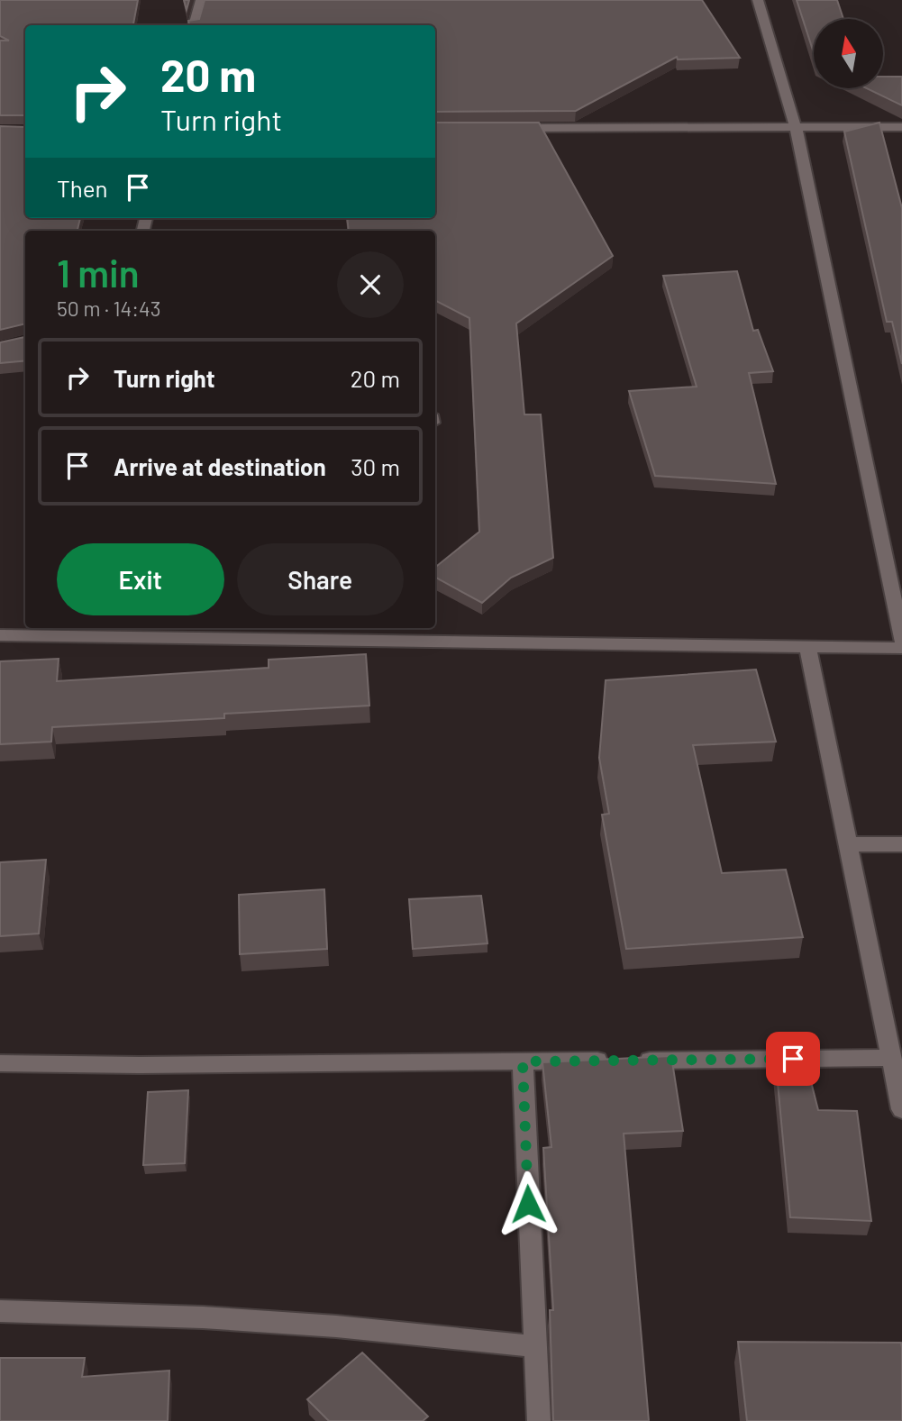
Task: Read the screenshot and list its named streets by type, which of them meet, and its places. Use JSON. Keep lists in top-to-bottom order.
{
  "north": "top",
  "page": {
    "turn": ["20 m", "Turn right"],
    "then": "Then",
    "heading": ["1 min", "50 m · 14:43"],
    "list": [
      {
        "name": "Turn right",
        "value": "20 m"
      },
      {
        "name": "Arrive at destination",
        "value": "30 m"
      }
    ],
    "buttons": ["Exit", "Share"]
  }
}
